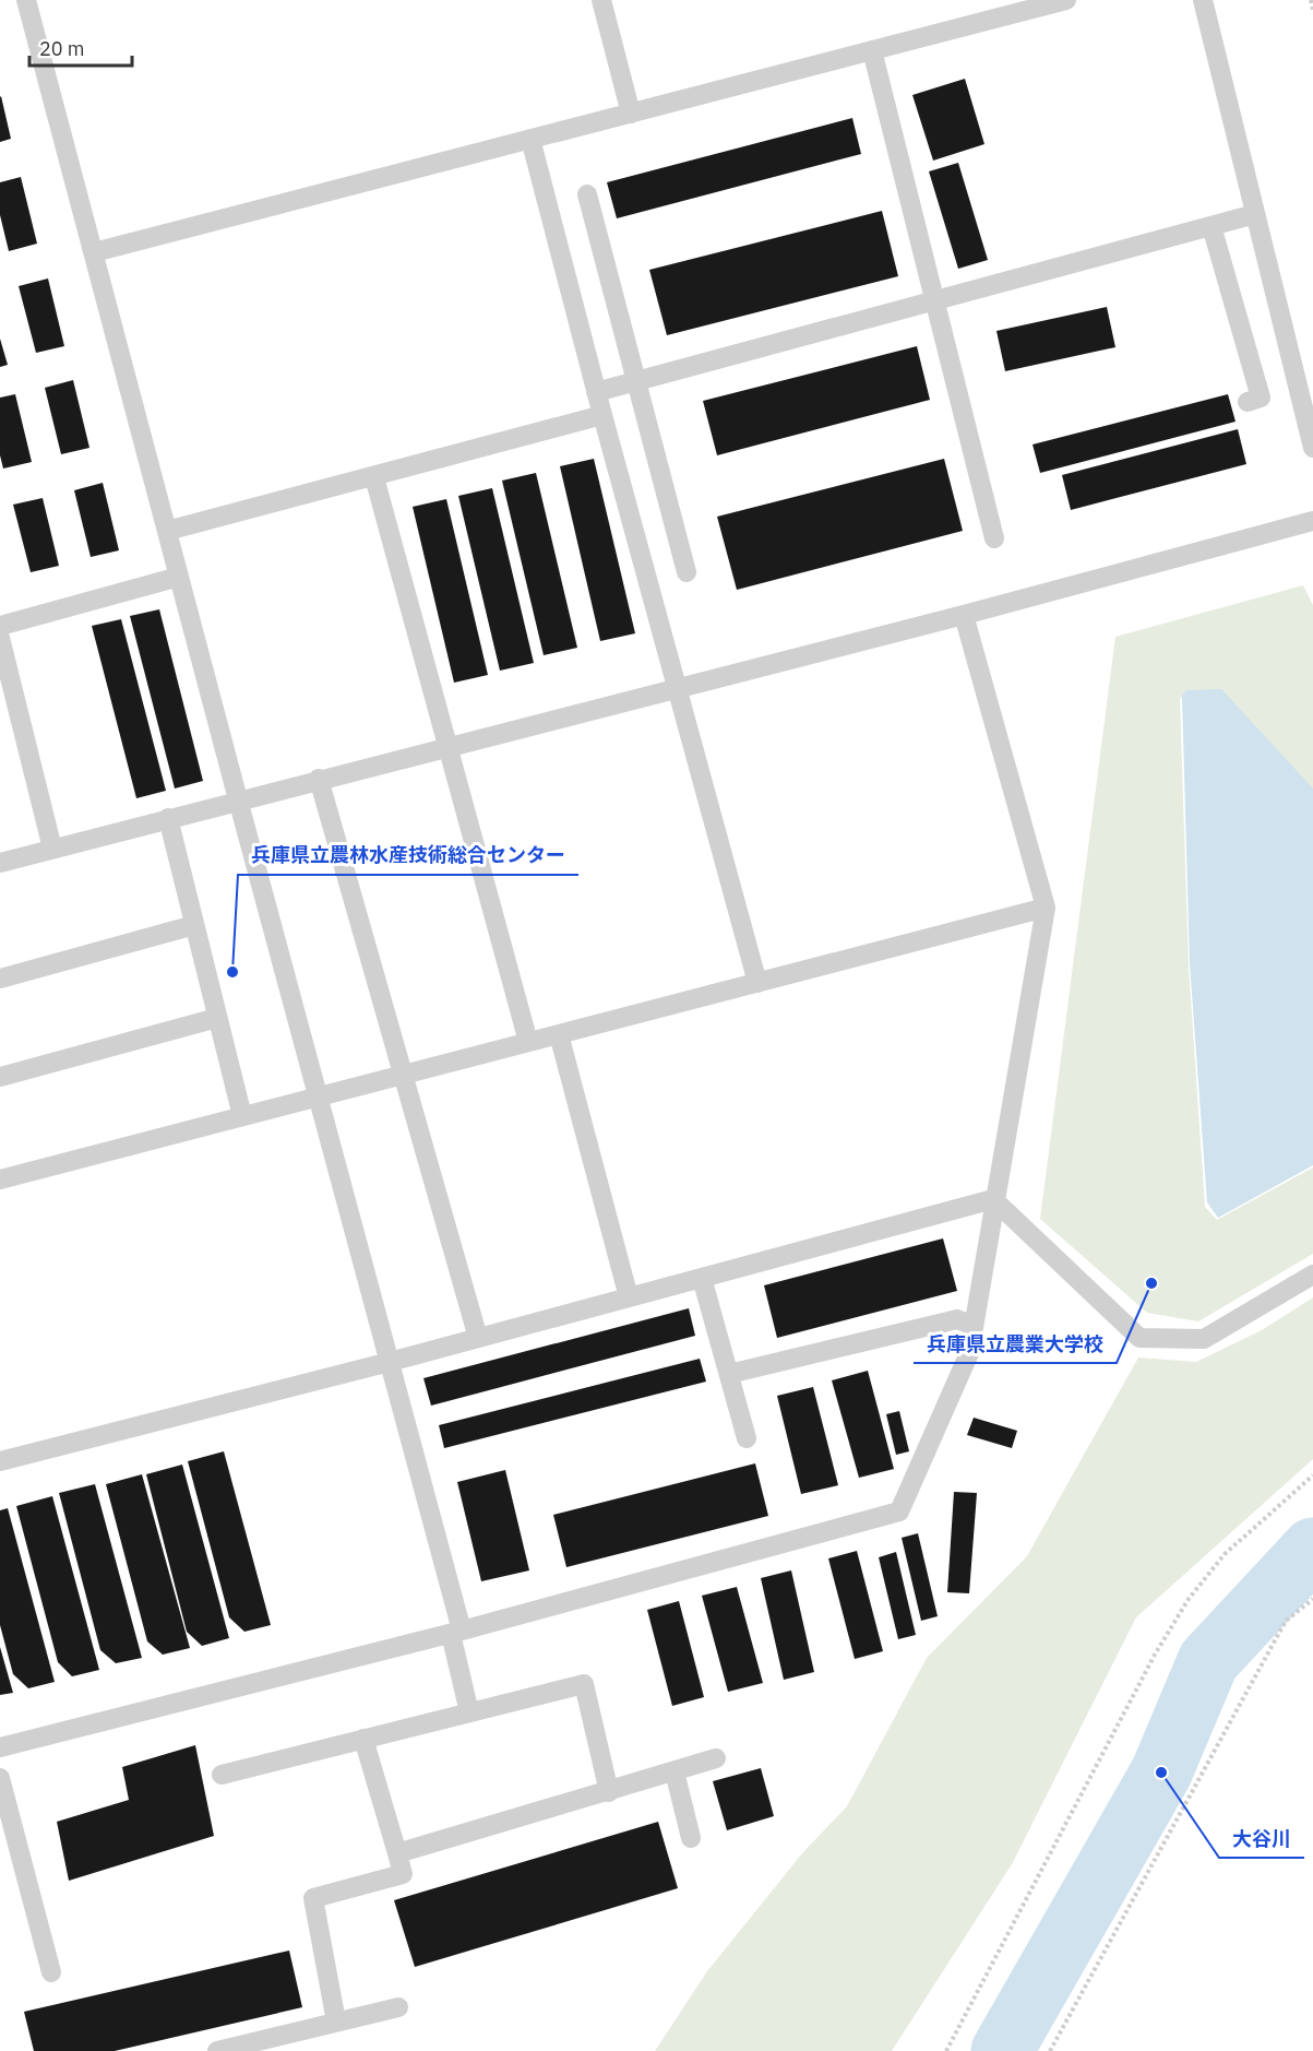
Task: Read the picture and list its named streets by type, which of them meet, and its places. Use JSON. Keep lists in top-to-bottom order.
{
  "places": ["兵庫県立農林水産技術総合センター", "兵庫県立農業大学校", "大谷川"],
  "scale_bar": "20 m"
}
